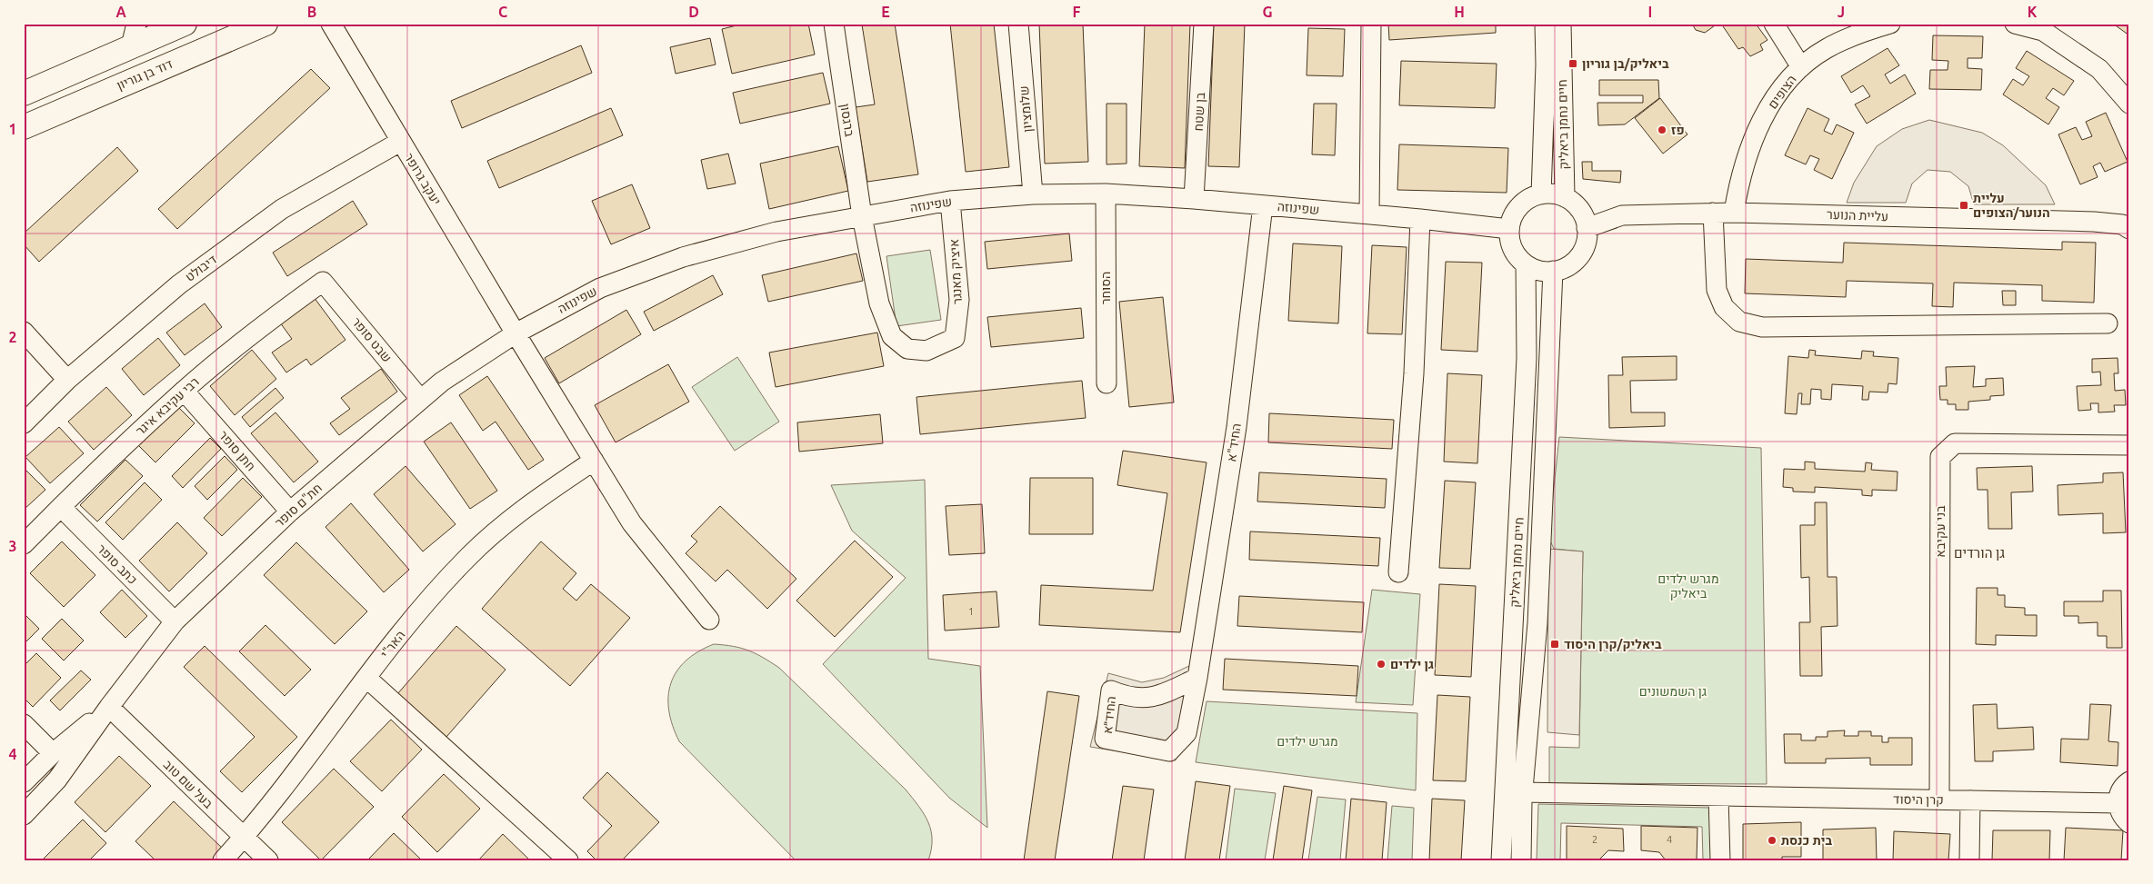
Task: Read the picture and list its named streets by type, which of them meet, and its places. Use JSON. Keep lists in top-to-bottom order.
{
  "streets": {
    "main road": ["דוד בן גוריון"],
    "street": [
      "הצופים",
      "שלומציון",
      "בן שטח",
      "ברגסון",
      "חיים נחמן ביאליק",
      "יעקב גרופר",
      "שפינוזה",
      "עליית הנוער",
      "דיבולט",
      "איציק מאנגר",
      "הסוחר",
      "שבט סופר",
      "רבי עקיבא איגר",
      "החיד\"א",
      "חתן סופר",
      "חת\"ם סופר",
      "בני עקיבא",
      "כתב סופר",
      "האר\"י",
      "החיד״א",
      "בעל שם טוב",
      "קרן היסוד"
    ]
  },
  "crossings": [
    ["הצופים", "עליית הנוער"],
    ["שלומציון", "שפינוזה"],
    ["בן שטח", "שפינוזה"],
    ["ברגסון", "שפינוזה"],
    ["ברגסון", "איציק מאנגר"],
    ["חיים נחמן ביאליק", "שפינוזה"],
    ["חיים נחמן ביאליק", "עליית הנוער"],
    ["חיים נחמן ביאליק", "קרן היסוד"],
    ["יעקב גרופר", "שפינוזה"],
    ["יעקב גרופר", "דיבולט"],
    ["יעקב גרופר", "חת\"ם סופר"],
    ["יעקב גרופר", "האר\"י"],
    ["שפינוזה", "עליית הנוער"],
    ["שפינוזה", "איציק מאנגר"],
    ["שפינוזה", "הסוחר"],
    ["שפינוזה", "החיד\"א"],
    ["שפינוזה", "חת\"ם סופר"],
    ["שבט סופר", "רבי עקיבא איגר"],
    ["שבט סופר", "חת\"ם סופר"],
    ["רבי עקיבא איגר", "חתן סופר"],
    ["רבי עקיבא איגר", "כתב סופר"],
    ["החיד\"א", "החיד״א"],
    ["חתן סופר", "חת\"ם סופר"],
    ["חת\"ם סופר", "כתב סופר"],
    ["חת\"ם סופר", "בעל שם טוב"],
    ["בני עקיבא", "קרן היסוד"],
    ["האר\"י", "בעל שם טוב"]
  ],
  "districts": ["גן הורדים"],
  "parks": ["מגרש ילדים ביאליק", "גן השמשונים", "מגרש ילדים"],
  "places": {
    "transit": ["ביאליק/בן גוריון", "עליית הנוער/הצופים", "ביאליק/קרן היסוד"],
    "other": ["פז", "גן ילדים", "בית כנסת"]
  },
  "house_numbers": ["1", "2", "4"],
  "grid": {
    "columns": [
      "A",
      "B",
      "C",
      "D",
      "E",
      "F",
      "G",
      "H",
      "I",
      "J",
      "K"
    ],
    "rows": [
      "1",
      "2",
      "3",
      "4"
    ]
  }
}
